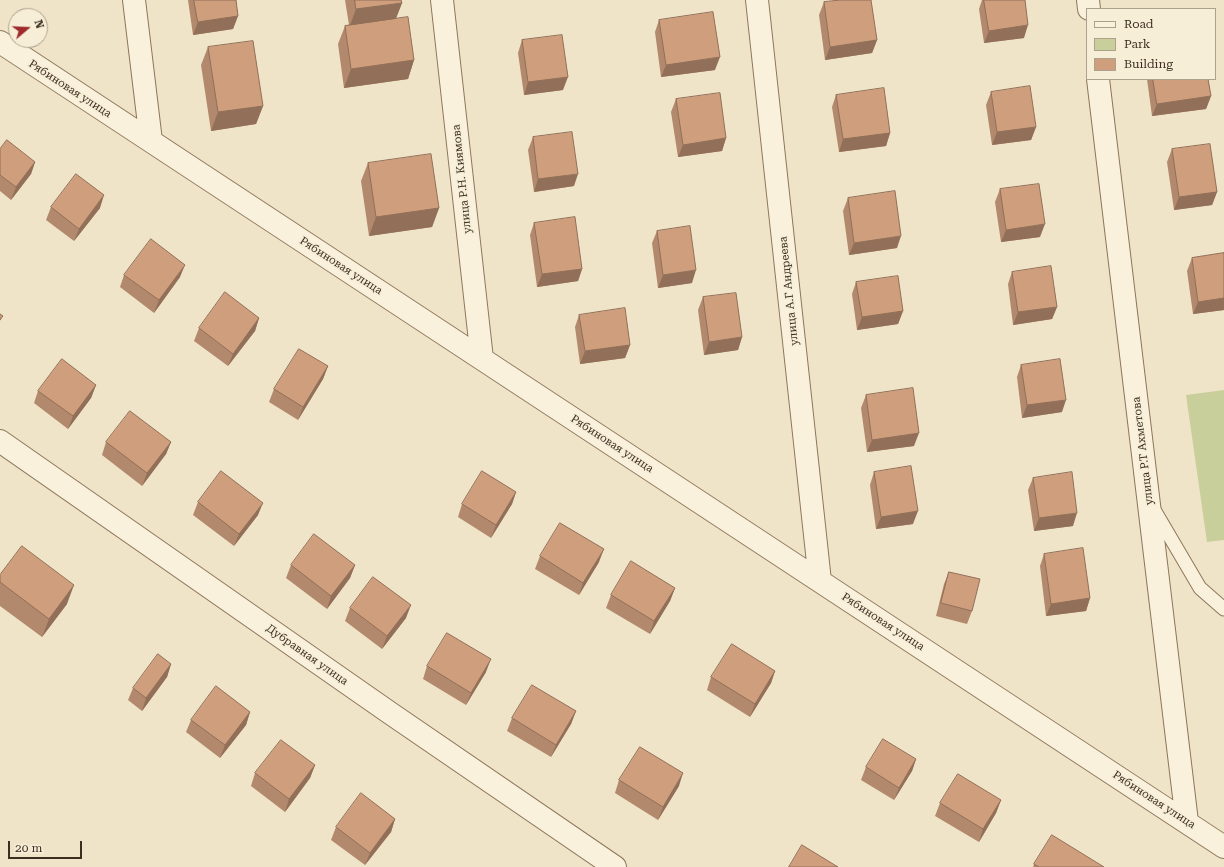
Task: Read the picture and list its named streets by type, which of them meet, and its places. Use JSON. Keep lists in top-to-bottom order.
{
  "streets": {
    "street": [
      "Рябиновая улица",
      "улица Р.Н. Киямова",
      "улица А.Г Андреева",
      "улица Р.Т Ахметова",
      "Дубравная улица"
    ]
  },
  "crossings": [
    ["Рябиновая улица", "улица Р.Н. Киямова"],
    ["Рябиновая улица", "улица А.Г Андреева"],
    ["Рябиновая улица", "улица Р.Т Ахметова"]
  ],
  "legend": ["Road", "Park", "Building"],
  "scale_bar": "20 m",
  "north": "right"
}
